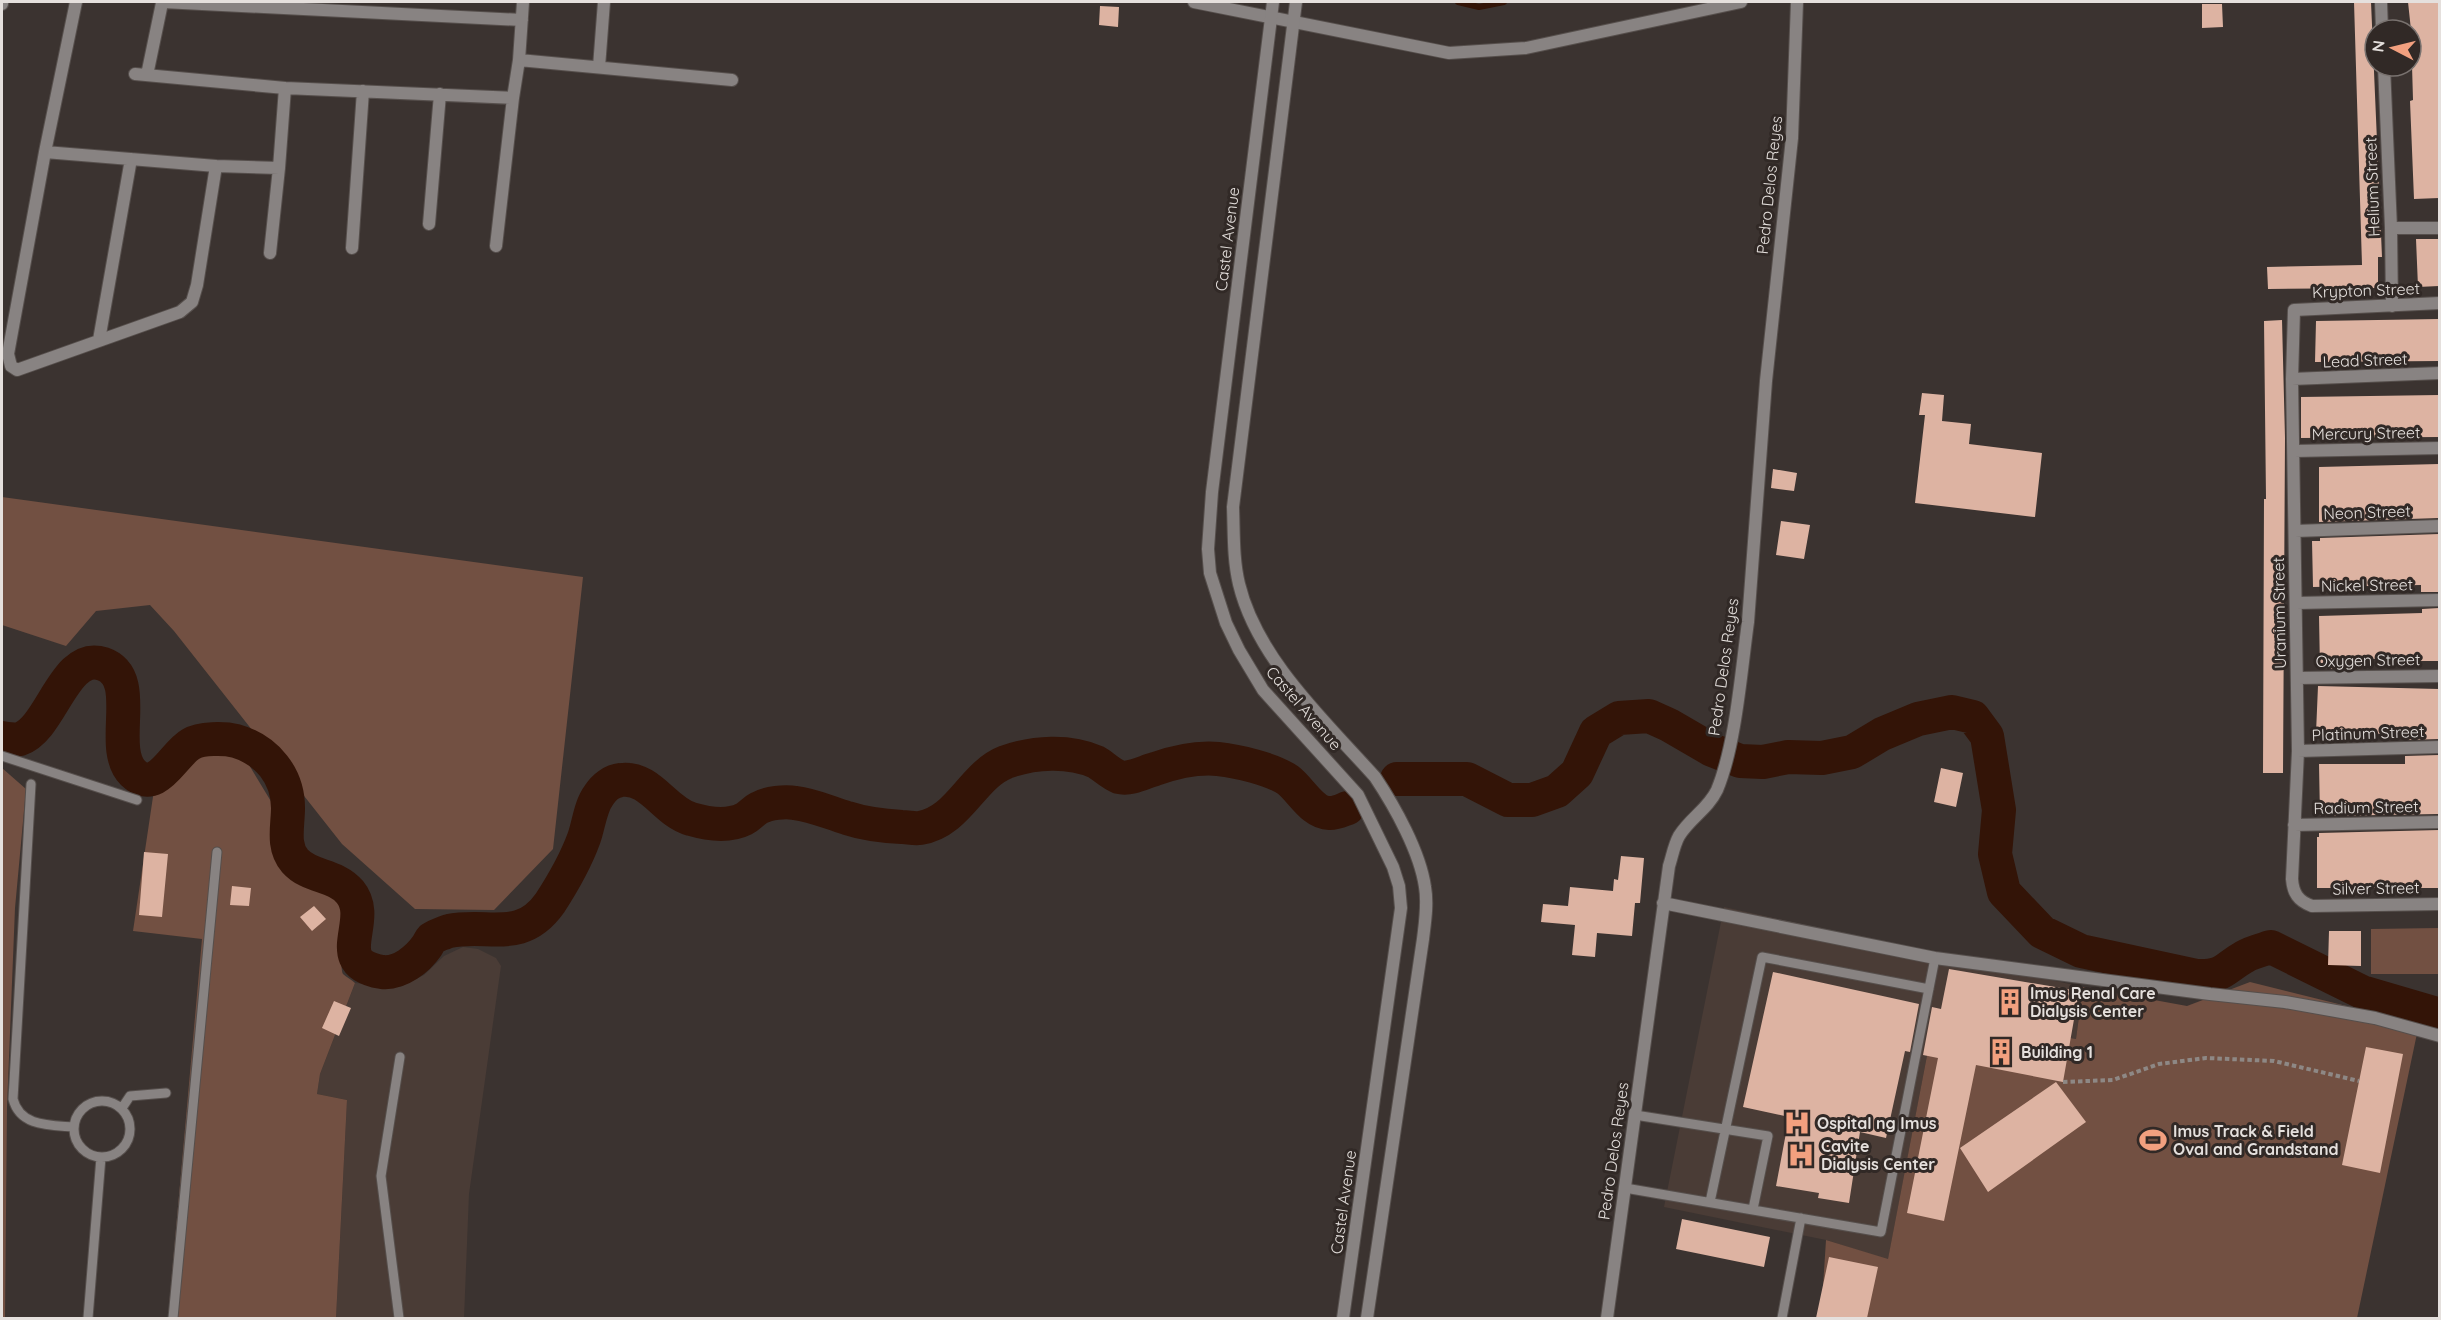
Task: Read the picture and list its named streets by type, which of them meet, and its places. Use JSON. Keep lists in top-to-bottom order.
{
  "streets": {
    "street": [
      "Pedro Delos Reyes",
      "Helium Street",
      "Castel Avenue",
      "Krypton Street",
      "Lead Street",
      "Mercury Street",
      "Neon Street",
      "Nickel Street",
      "Uranium Street",
      "Oxygen Street",
      "Platinum Street",
      "Radium Street",
      "Silver Street"
    ]
  },
  "crossings": [
    ["Helium Street", "Krypton Street"],
    ["Krypton Street", "Uranium Street"],
    ["Lead Street", "Uranium Street"],
    ["Mercury Street", "Uranium Street"],
    ["Neon Street", "Uranium Street"],
    ["Nickel Street", "Uranium Street"],
    ["Uranium Street", "Oxygen Street"],
    ["Uranium Street", "Platinum Street"],
    ["Uranium Street", "Radium Street"],
    ["Uranium Street", "Silver Street"]
  ],
  "places": {
    "building": ["Imus Renal Care Dialysis Center", "Building 1"],
    "hospital": ["Ospital ng Imus", "Cavite Dialysis Center"],
    "sports": ["Imus Track & Field Oval and Grandstand"]
  },
  "north": "left"
}
